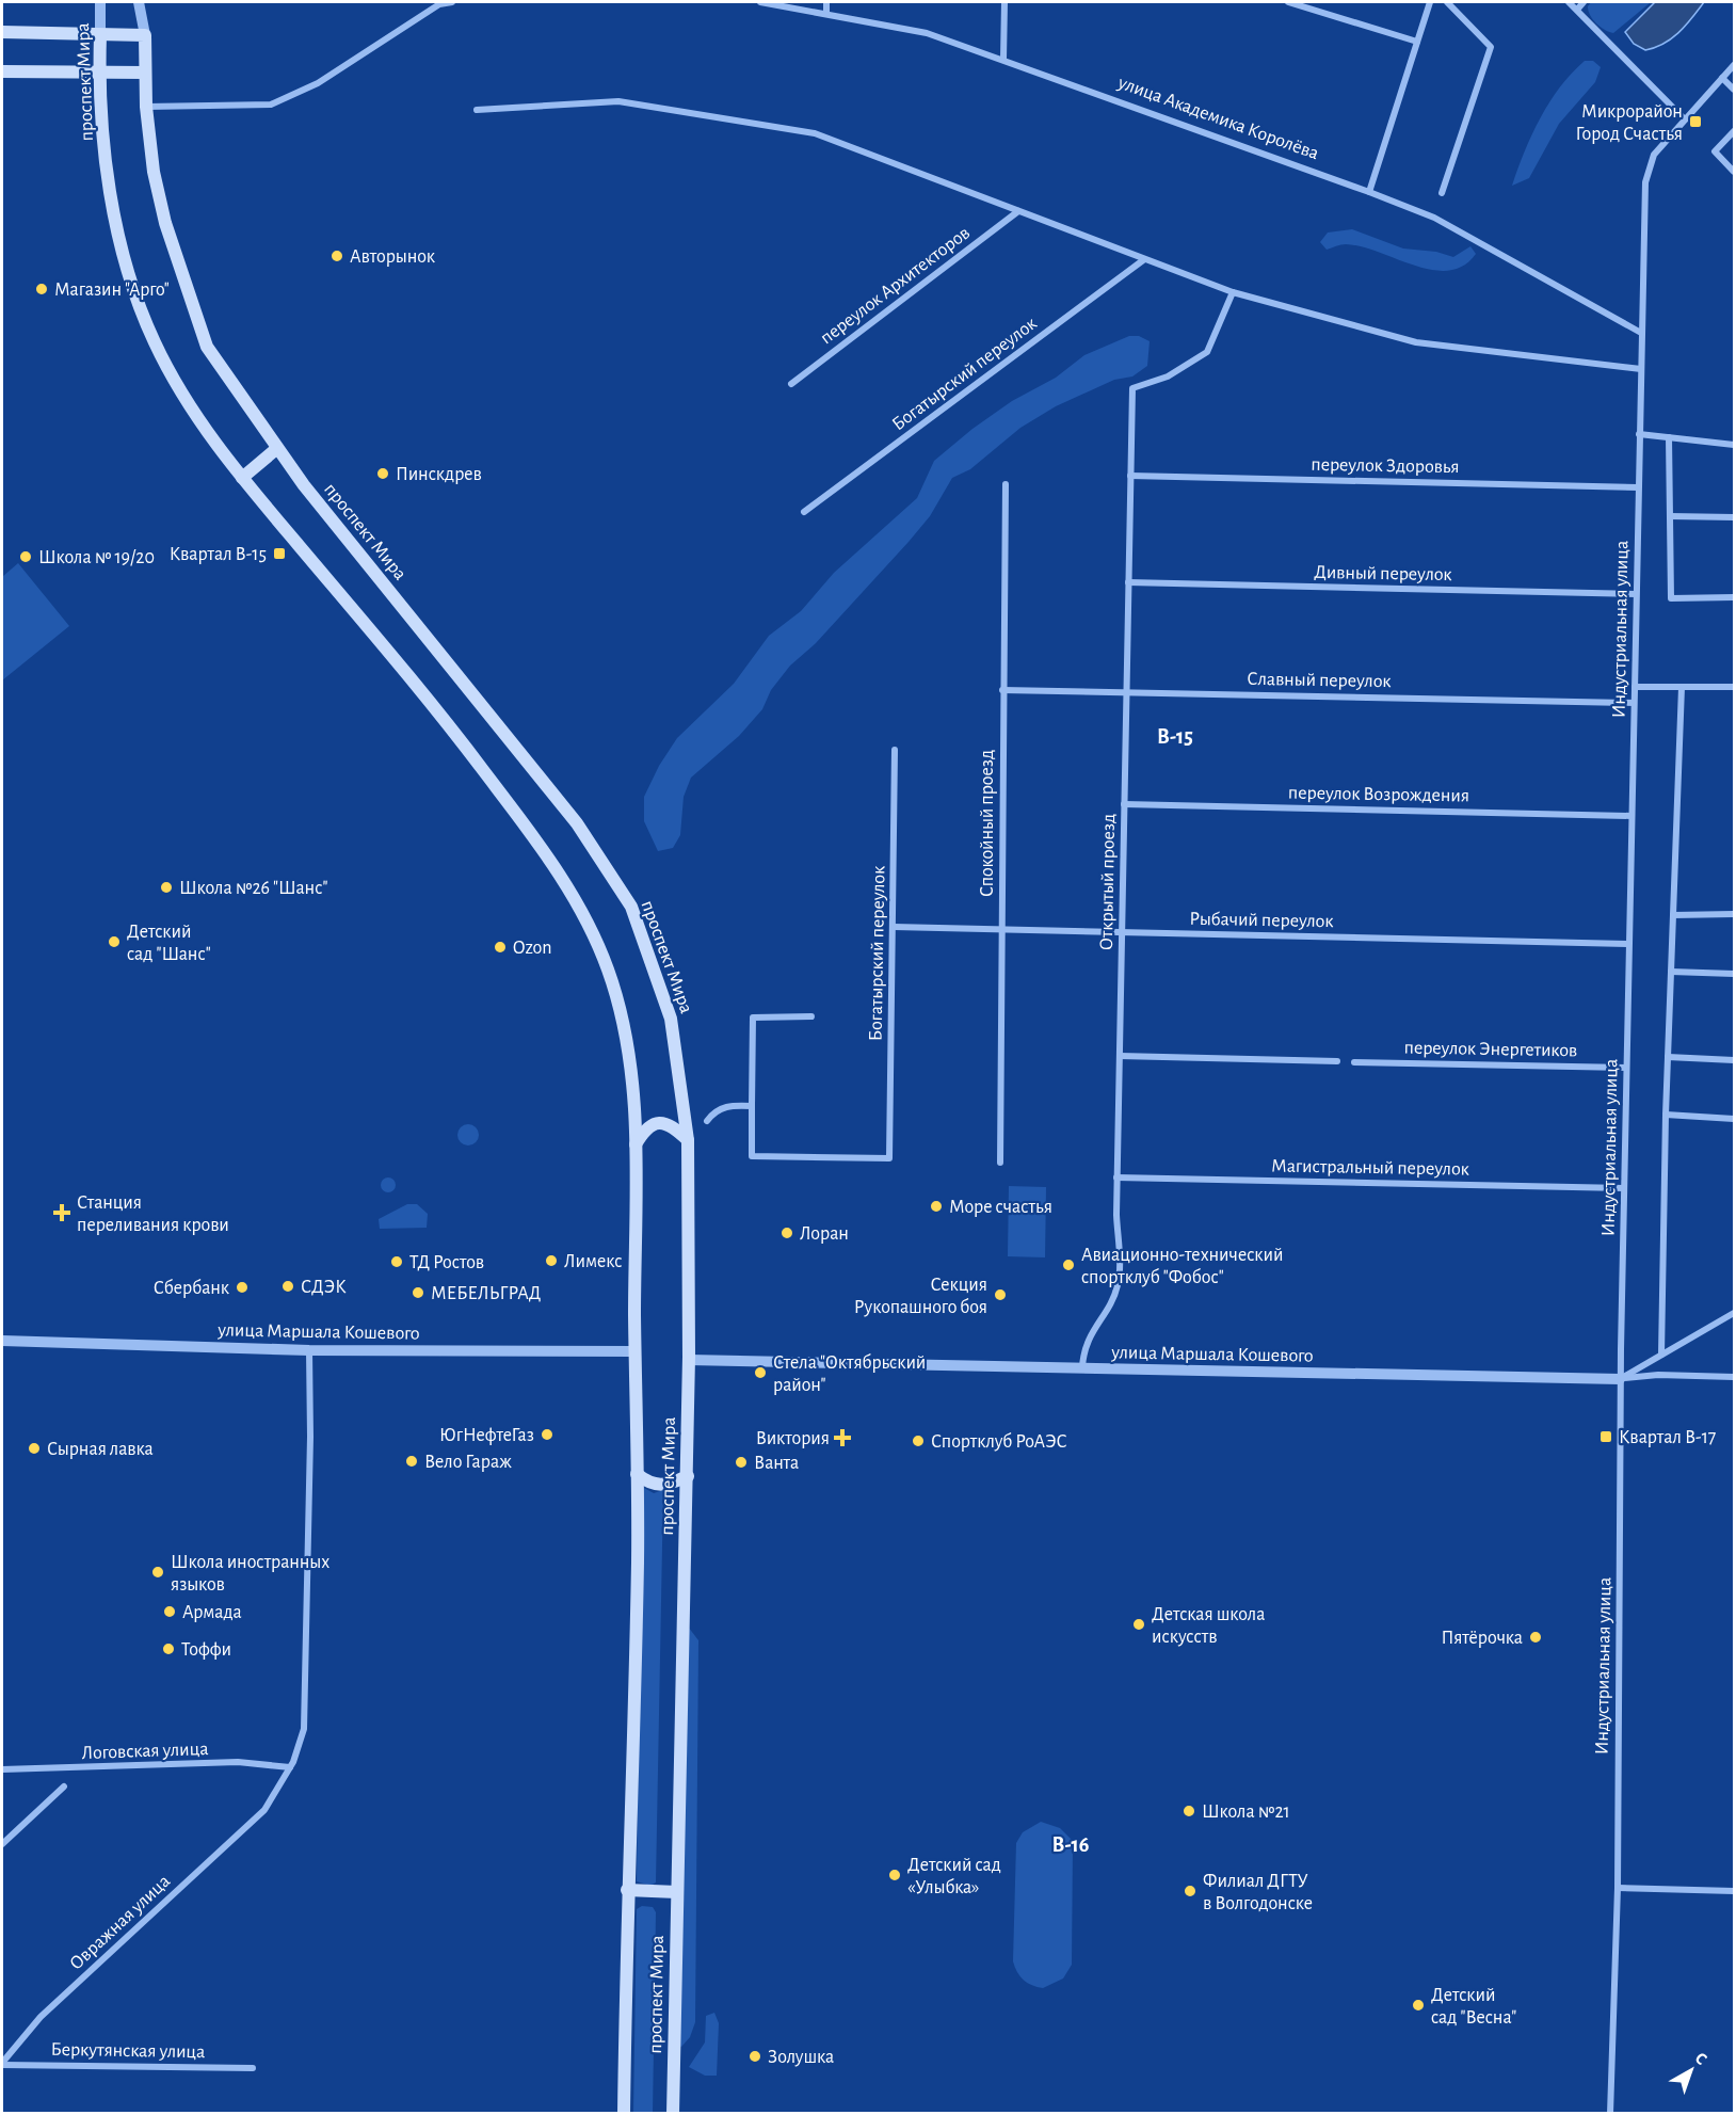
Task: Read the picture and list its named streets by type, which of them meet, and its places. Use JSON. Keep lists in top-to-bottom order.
{
  "streets": {
    "main road": ["проспект Мира"],
    "street": [
      "улица Академика Королёва",
      "переулок Архитекторов",
      "Богатырский переулок",
      "переулок Здоровья",
      "Дивный переулок",
      "Индустриальная улица",
      "Славный переулок",
      "переулок Возрождения",
      "Спокойный проезд",
      "Открытый проезд",
      "Рыбачий переулок",
      "переулок Энергетиков",
      "Магистральный переулок",
      "улица Маршала Кошевого",
      "Логовская улица",
      "Овражная улица",
      "Беркутянская улица"
    ]
  },
  "crossings": [
    ["проспект Мира", "улица Маршала Кошевого"],
    ["улица Академика Королёва", "Индустриальная улица"],
    ["Богатырский переулок", "Рыбачий переулок"],
    ["переулок Здоровья", "Индустриальная улица"],
    ["переулок Здоровья", "Открытый проезд"],
    ["Дивный переулок", "Индустриальная улица"],
    ["Дивный переулок", "Открытый проезд"],
    ["Индустриальная улица", "Славный переулок"],
    ["Индустриальная улица", "переулок Возрождения"],
    ["Индустриальная улица", "Рыбачий переулок"],
    ["Индустриальная улица", "переулок Энергетиков"],
    ["Индустриальная улица", "Магистральный переулок"],
    ["Индустриальная улица", "улица Маршала Кошевого"],
    ["Славный переулок", "Спокойный проезд"],
    ["Славный переулок", "Открытый проезд"],
    ["переулок Возрождения", "Открытый проезд"],
    ["Спокойный проезд", "Рыбачий переулок"],
    ["Открытый проезд", "Рыбачий переулок"],
    ["Открытый проезд", "Магистральный переулок"],
    ["Открытый проезд", "улица Маршала Кошевого"],
    ["улица Маршала Кошевого", "Овражная улица"],
    ["Логовская улица", "Овражная улица"],
    ["Овражная улица", "Беркутянская улица"]
  ],
  "districts": ["В-15", "В-16"],
  "places": {
    "transit": ["Микрорайон Город Счастья", "Квартал В-15", "Квартал В-17"],
    "other": [
      "Авторынок",
      "Магазин \"Арго\"",
      "Пинскдрев",
      "Школа № 19/20",
      "Школа №26 \"Шанс\"",
      "Детский сад \"Шанс\"",
      "Ozon",
      "Море счастья",
      "Лоран",
      "Лимекс",
      "ТД Ростов",
      "Авиационно-технический спортклуб \"Фобос\"",
      "СДЭК",
      "Сбербанк",
      "МЕБЕЛЬГРАД",
      "Секция Рукопашного боя",
      "Стела \"Октябрьский район\"",
      "ЮгНефтеГаз",
      "Спортклуб РоАЭС",
      "Сырная лавка",
      "Вело Гараж",
      "Ванта",
      "Школа иностранных языков",
      "Армада",
      "Детская школа искусств",
      "Пятёрочка",
      "Тоффи",
      "Школа №21",
      "Детский сад «Улыбка»",
      "Филиал ДГТУ в Волгодонске",
      "Детский сад \"Весна\"",
      "Золушка"
    ],
    "health": ["Станция переливания крови", "Виктория"]
  },
  "north": "top right"
}
